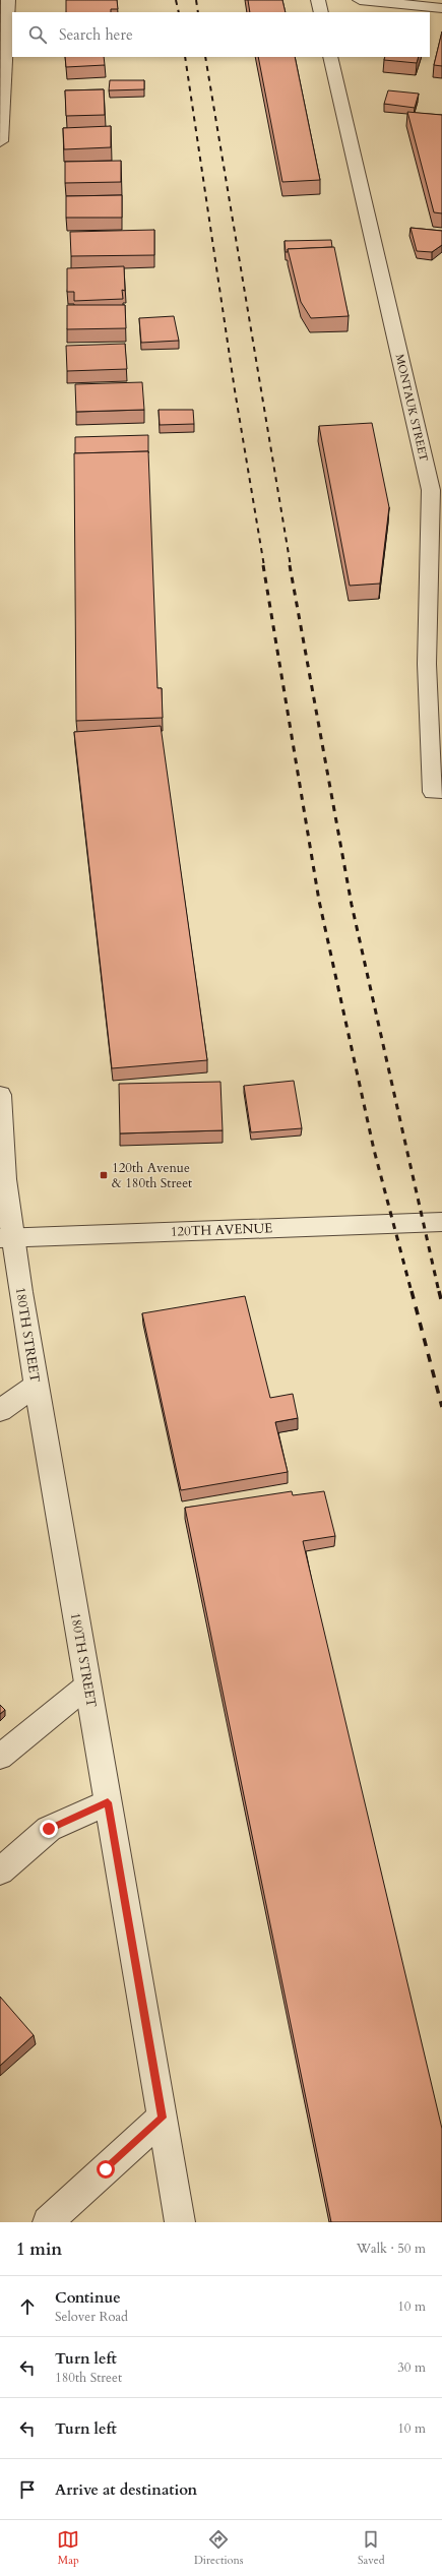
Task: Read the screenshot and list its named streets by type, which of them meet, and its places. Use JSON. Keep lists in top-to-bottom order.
{
  "streets": {
    "street": ["MONTAUK STREET", "120TH AVENUE", "180TH STREET"]
  },
  "crossings": [
    ["120TH AVENUE", "180TH STREET"]
  ],
  "places": {
    "transit": ["120th Avenue & 180th Street"]
  },
  "page": {
    "search": "Search here",
    "heading": ["1 min", "Walk · 50 m"],
    "list": [
      ["Continue", "Selover Road", "10 m"],
      ["Turn left", "180th Street", "30 m"],
      ["Turn left", "10 m"],
      "Arrive at destination"
    ],
    "nav": ["Map", "Directions", "Saved"]
  }
}
